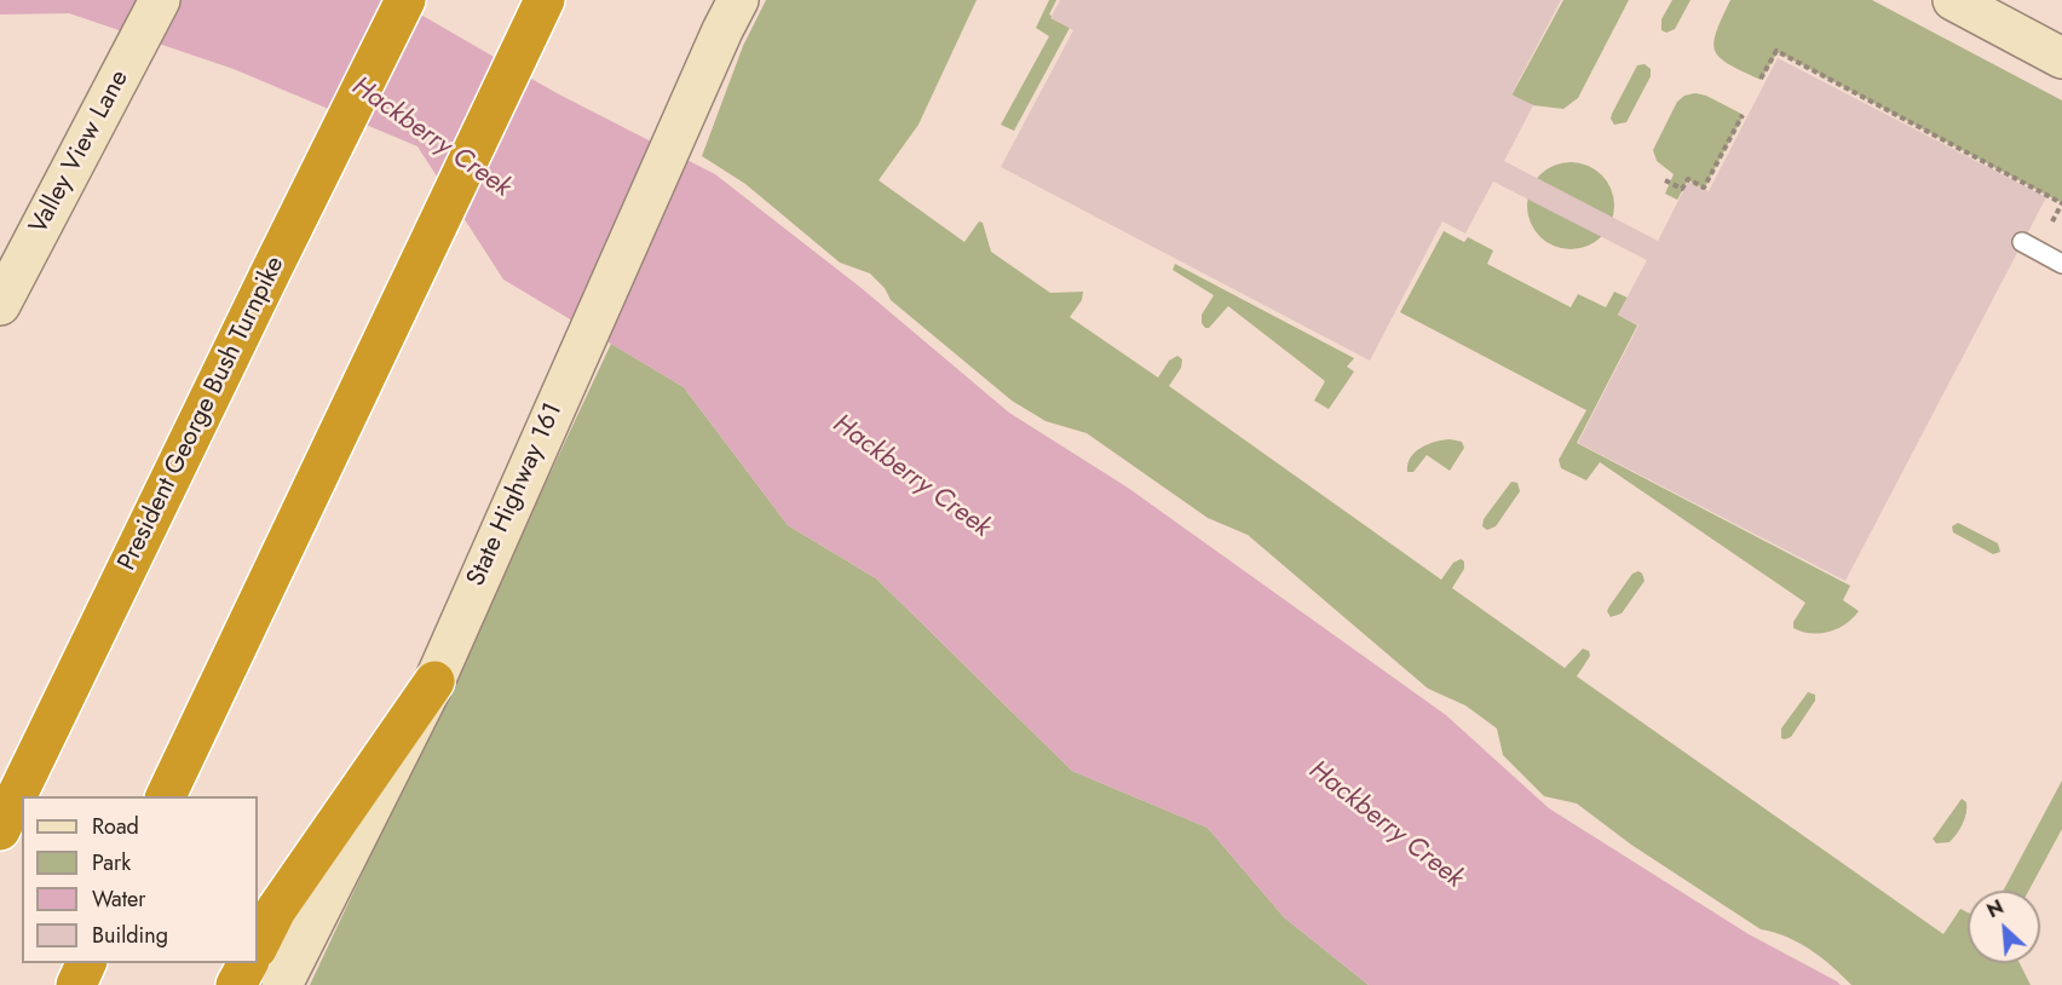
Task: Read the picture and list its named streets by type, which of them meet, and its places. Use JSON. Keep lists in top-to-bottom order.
{
  "streets": {
    "highway": ["President George Bush Turnpike"],
    "main road": ["Valley View Lane", "State Highway 161"]
  },
  "water": ["Hackberry Creek"],
  "legend": [
    "Road",
    "Park",
    "Water",
    "Building"
  ],
  "north": "top left"
}
